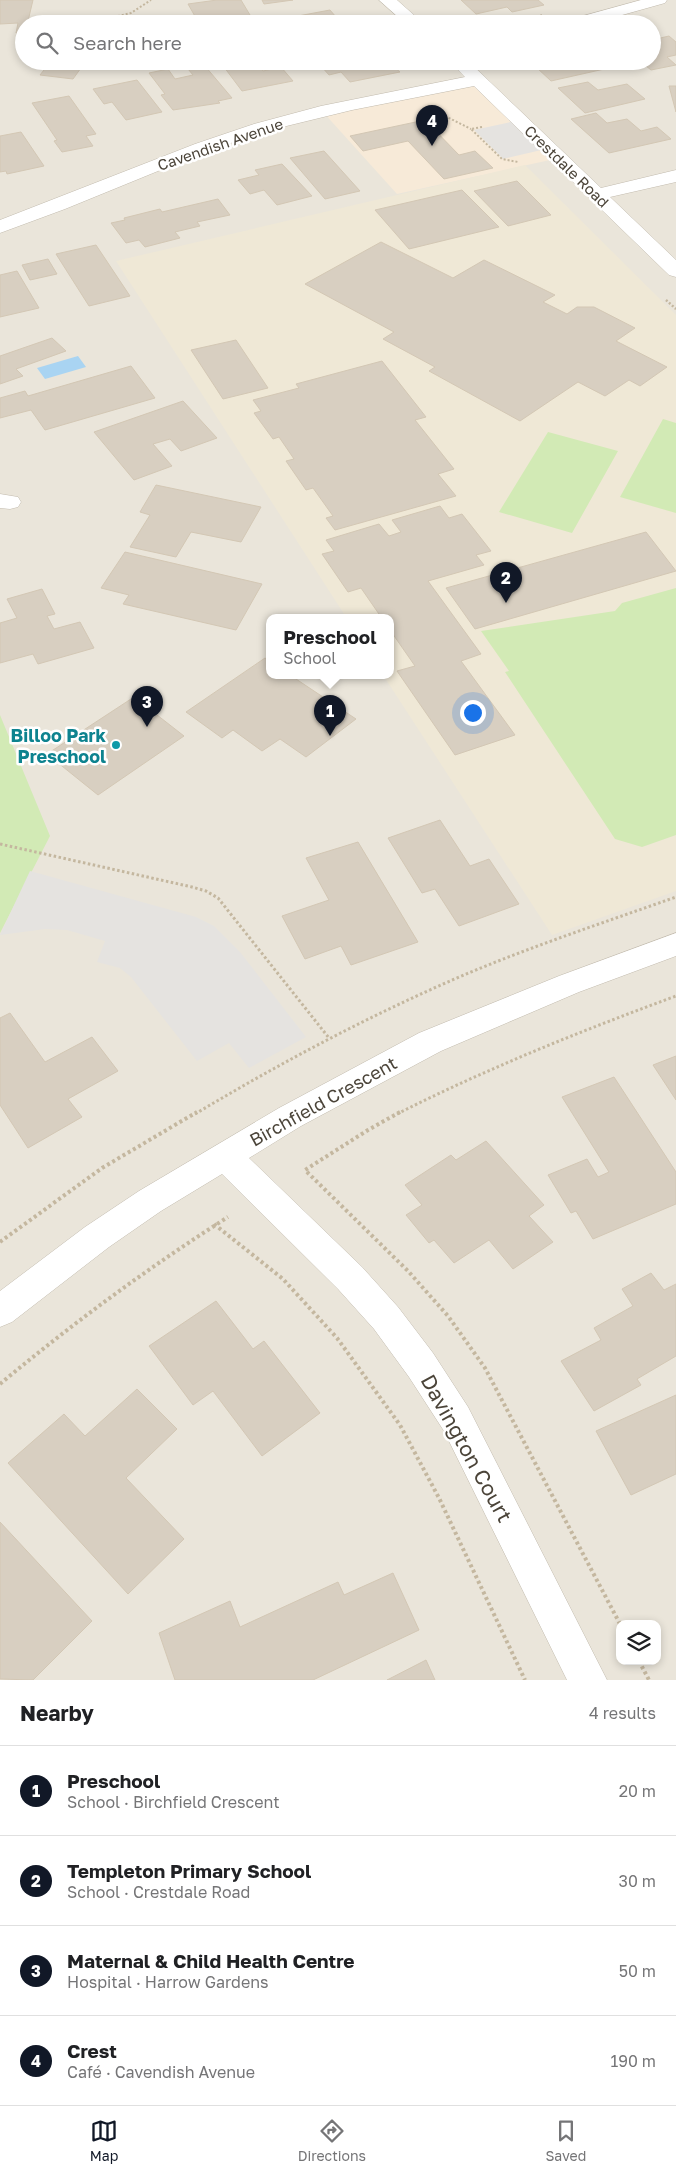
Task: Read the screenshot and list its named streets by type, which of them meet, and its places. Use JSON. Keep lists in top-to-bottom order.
{
  "streets": {
    "street": [
      "Cavendish Avenue",
      "Crestdale Road",
      "Birchfield Crescent",
      "Davington Court"
    ]
  },
  "crossings": [
    ["Cavendish Avenue", "Crestdale Road"],
    ["Birchfield Crescent", "Davington Court"]
  ],
  "places": ["Billoo Park Preschool"],
  "page": {
    "search": "Search here",
    "pins": [
      "4",
      "2",
      "3",
      "1"
    ],
    "popup": ["Preschool", "School"],
    "heading": ["Nearby", "4 results"],
    "list": [
      {
        "mark": "1",
        "name": "Preschool",
        "note": "School · Birchfield Crescent",
        "value": "20 m"
      },
      {
        "mark": "2",
        "name": "Templeton Primary School",
        "note": "School · Crestdale Road",
        "value": "30 m"
      },
      {
        "mark": "3",
        "name": "Maternal & Child Health Centre",
        "note": "Hospital · Harrow Gardens",
        "value": "50 m"
      },
      {
        "mark": "4",
        "name": "Crest",
        "note": "Café · Cavendish Avenue",
        "value": "190 m"
      }
    ],
    "nav": ["Map", "Directions", "Saved"]
  }
}
